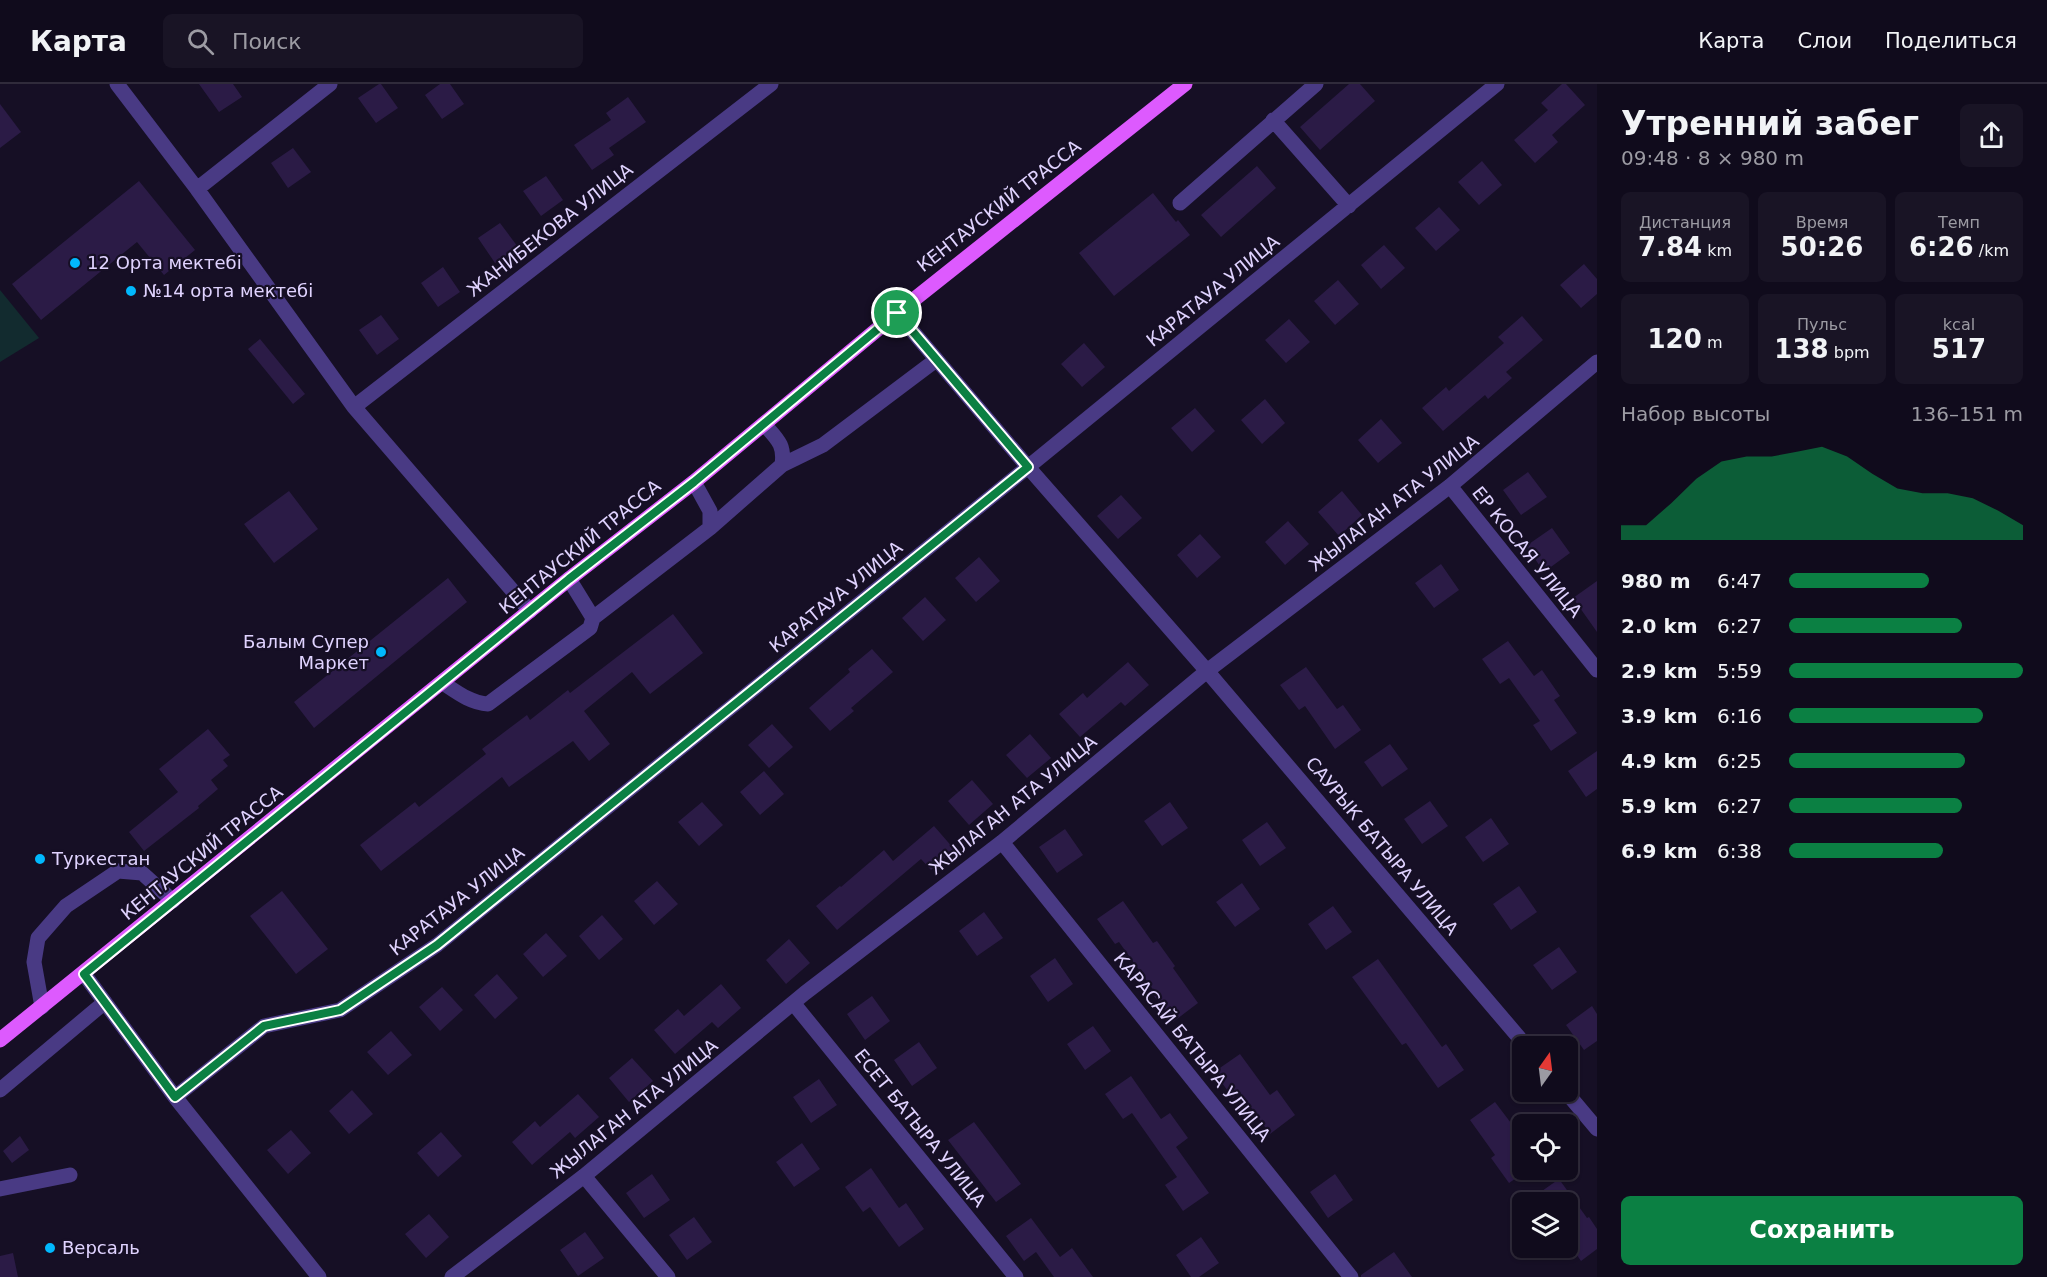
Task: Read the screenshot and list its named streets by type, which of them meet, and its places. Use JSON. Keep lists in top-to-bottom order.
{
  "streets": {
    "main road": ["КЕНТАУСКИЙ ТРАССА"],
    "street": [
      "ЖАНИБЕКОВА УЛИЦА",
      "КАРАТАУА УЛИЦА",
      "ЖЫЛАГАН АТА УЛИЦА",
      "ЕР КОСАЯ УЛИЦА",
      "САУРЫК БАТЫРА УЛИЦА",
      "КАРАСАЙ БАТЫРА УЛИЦА",
      "ЕСЕТ БАТЫРА УЛИЦА"
    ]
  },
  "crossings": [
    ["КЕНТАУСКИЙ ТРАССА", "САУРЫК БАТЫРА УЛИЦА"],
    ["КАРАТАУА УЛИЦА", "САУРЫК БАТЫРА УЛИЦА"],
    ["ЖЫЛАГАН АТА УЛИЦА", "ЕР КОСАЯ УЛИЦА"],
    ["ЖЫЛАГАН АТА УЛИЦА", "САУРЫК БАТЫРА УЛИЦА"],
    ["ЖЫЛАГАН АТА УЛИЦА", "КАРАСАЙ БАТЫРА УЛИЦА"],
    ["ЖЫЛАГАН АТА УЛИЦА", "ЕСЕТ БАТЫРА УЛИЦА"]
  ],
  "places": [
    "12 Орта мектебі",
    "№14 орта мектебі",
    "Балым Супер Маркет",
    "Туркестан",
    "Версаль"
  ],
  "north": "top",
  "page": {
    "header": "Карта",
    "search": "Поиск",
    "nav": ["Карта", "Слои", "Поделиться"],
    "heading": ["Утренний забег", "09:48 · 8 × 980 m"],
    "stats": [
      ["Дистанция", "7.84 km"],
      ["Время", "50:26"],
      ["Темп", "6:26 /km"],
      ["120 m"],
      ["Пульс", "138 bpm"],
      ["kcal", "517"]
    ],
    "chart": ["Набор высоты", "136–151 m"],
    "list": [
      {
        "name": "980 m",
        "note": "6:47"
      },
      {
        "name": "2.0 km",
        "note": "6:27"
      },
      {
        "name": "2.9 km",
        "note": "5:59"
      },
      {
        "name": "3.9 km",
        "note": "6:16"
      },
      {
        "name": "4.9 km",
        "note": "6:25"
      },
      {
        "name": "5.9 km",
        "note": "6:27"
      },
      {
        "name": "6.9 km",
        "note": "6:38"
      }
    ],
    "buttons": "Сохранить"
  }
}
